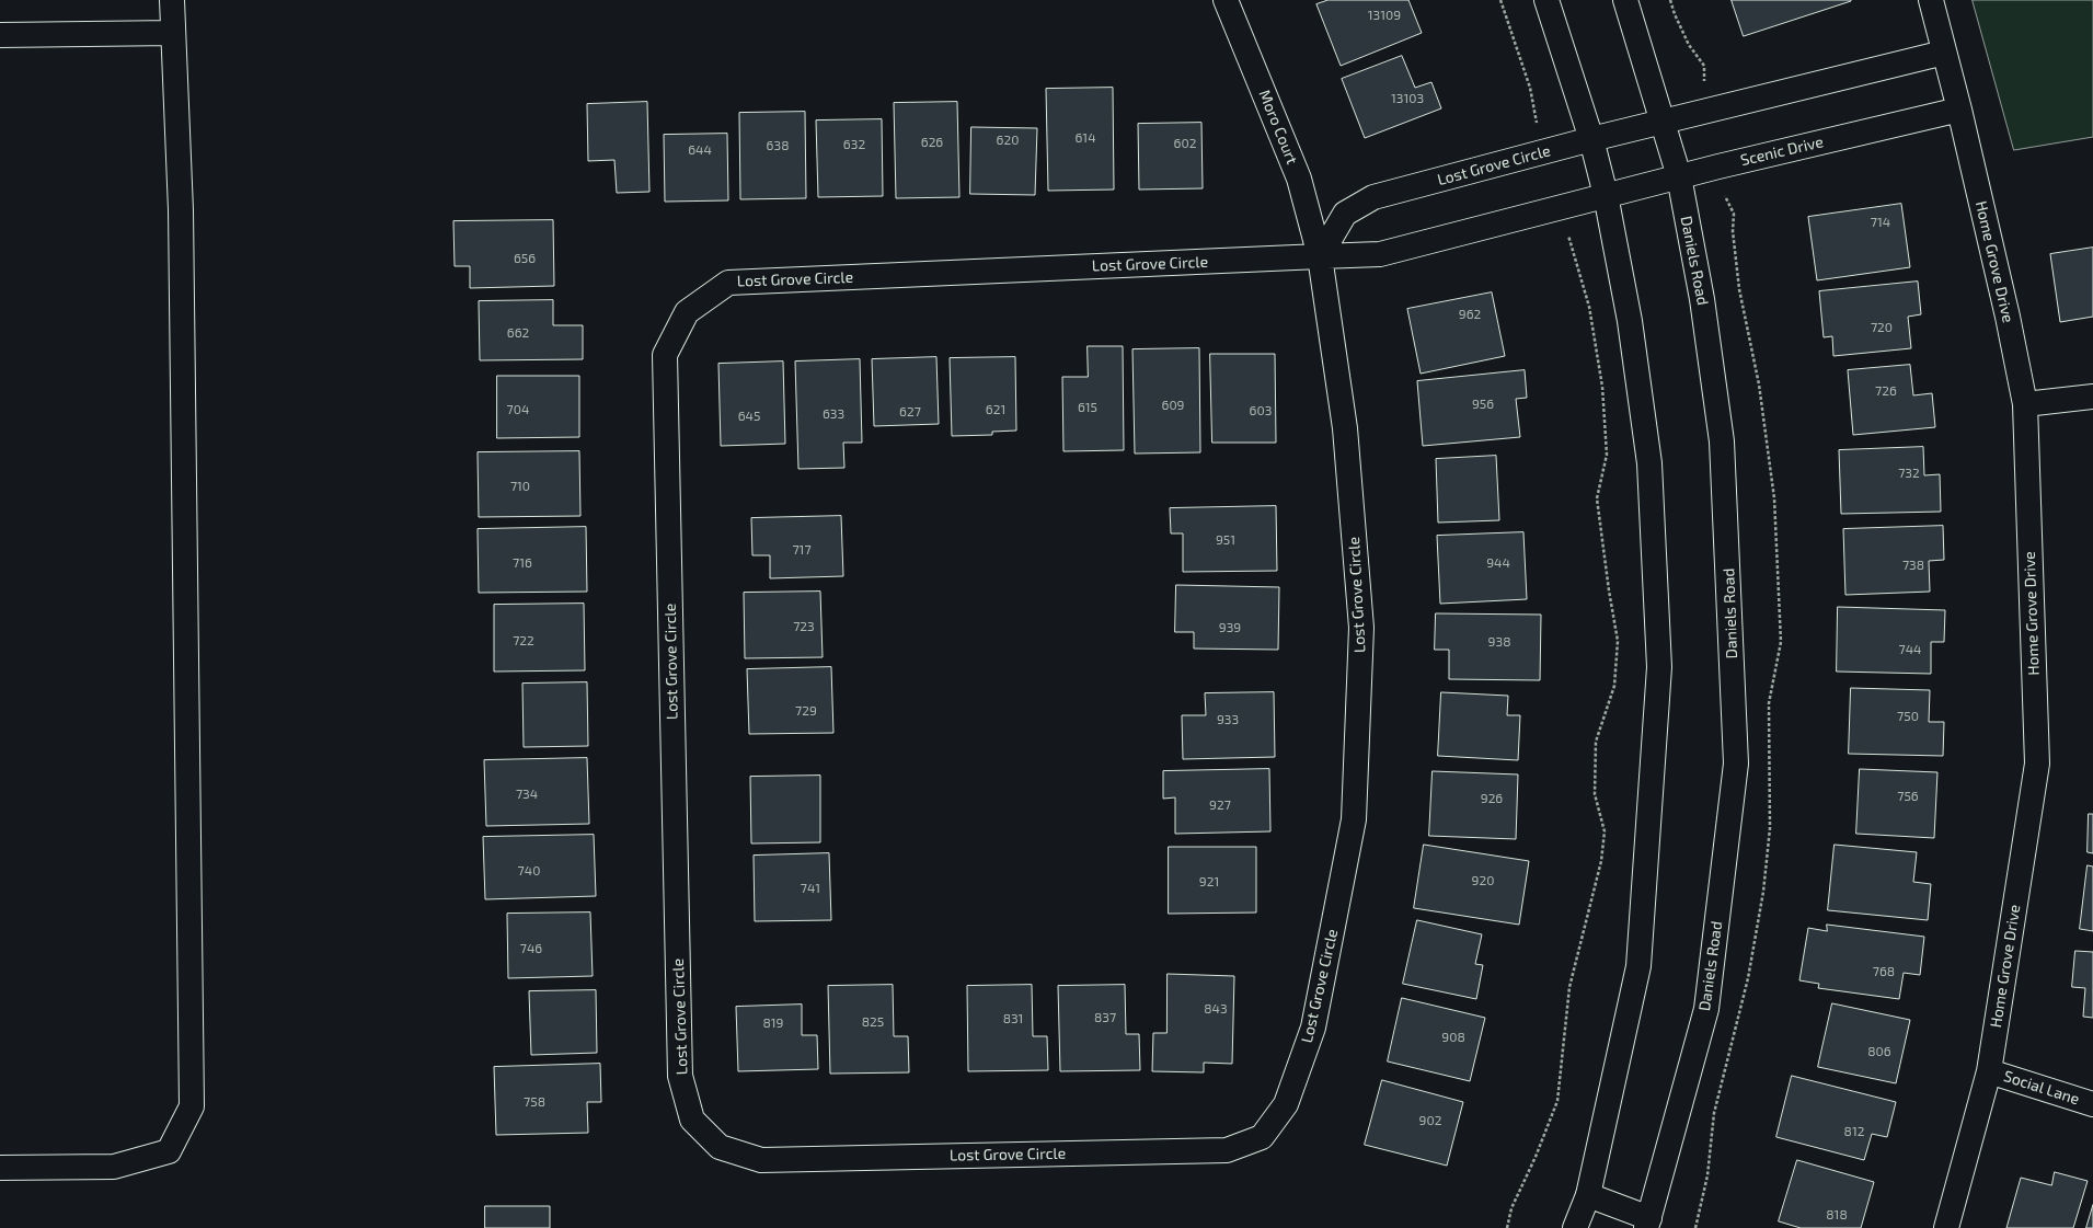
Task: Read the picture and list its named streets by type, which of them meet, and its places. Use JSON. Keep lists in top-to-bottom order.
{
  "streets": {
    "street": [
      "Moro Court",
      "Scenic Drive",
      "Lost Grove Circle",
      "Daniels Road",
      "Home Grove Drive",
      "Social Lane"
    ]
  },
  "crossings": [
    ["Moro Court", "Lost Grove Circle"],
    ["Scenic Drive", "Lost Grove Circle"],
    ["Scenic Drive", "Daniels Road"],
    ["Scenic Drive", "Home Grove Drive"],
    ["Home Grove Drive", "Social Lane"]
  ],
  "house_numbers": [
    "13109",
    "13103",
    "614",
    "620",
    "626",
    "602",
    "632",
    "638",
    "644",
    "714",
    "656",
    "962",
    "720",
    "662",
    "726",
    "956",
    "609",
    "615",
    "704",
    "621",
    "603",
    "627",
    "633",
    "645",
    "732",
    "710",
    "951",
    "717",
    "716",
    "944",
    "738",
    "723",
    "939",
    "722",
    "938",
    "744",
    "729",
    "750",
    "933",
    "734",
    "756",
    "926",
    "927",
    "740",
    "920",
    "921",
    "741",
    "746",
    "768",
    "843",
    "837",
    "831",
    "825",
    "819",
    "908",
    "806",
    "758",
    "902",
    "812",
    "818"
  ]
}
